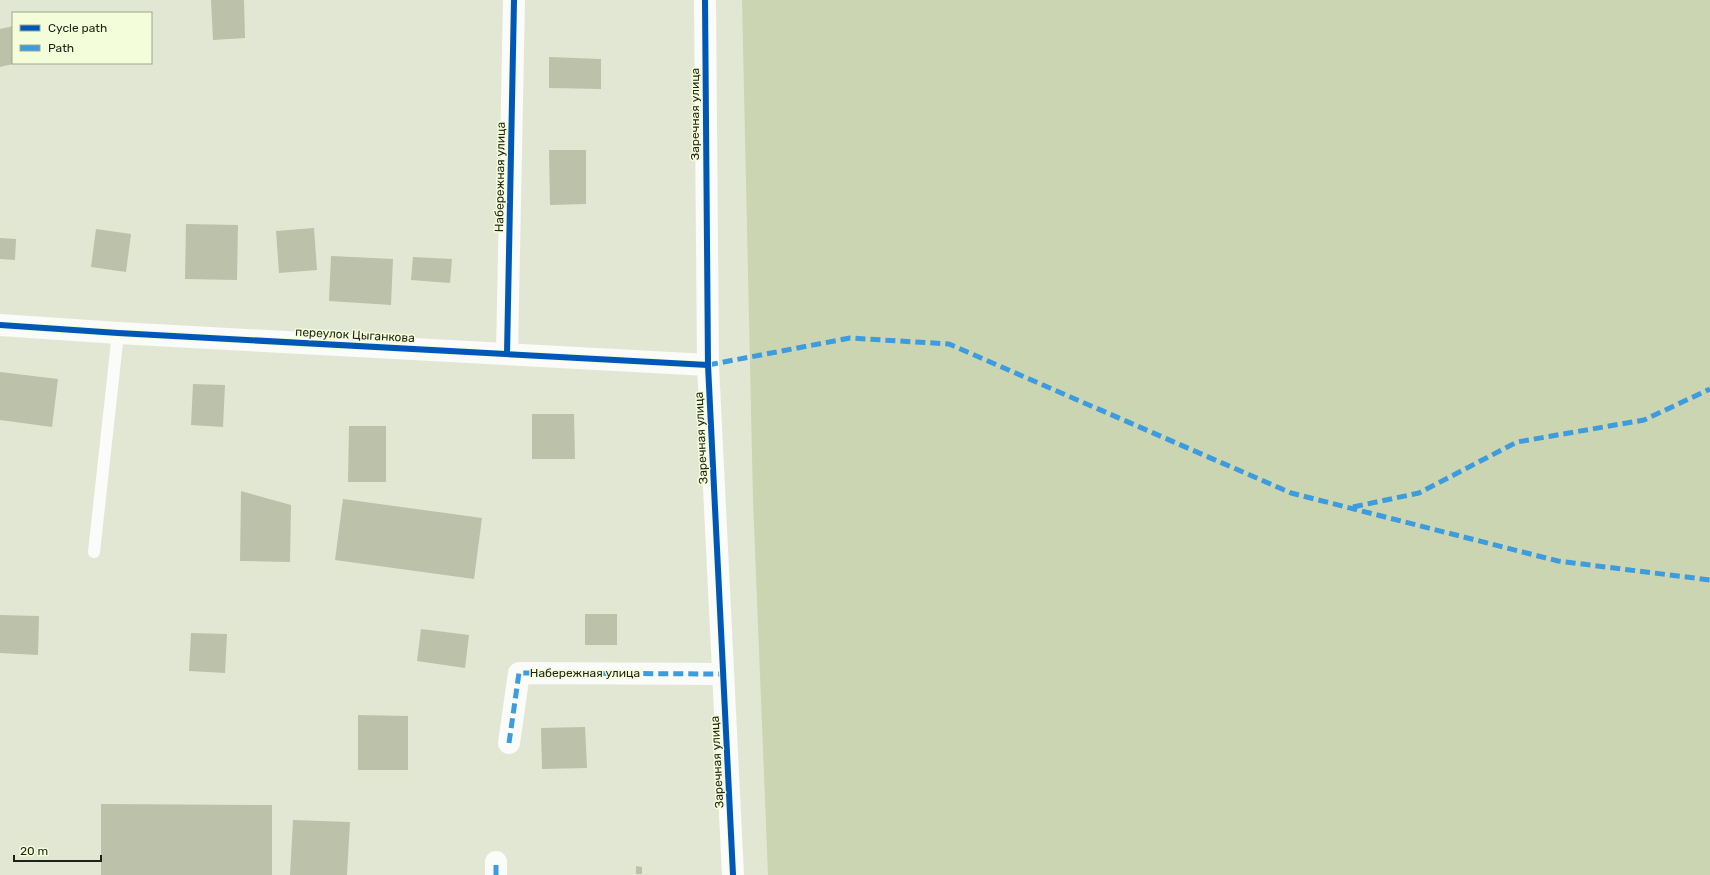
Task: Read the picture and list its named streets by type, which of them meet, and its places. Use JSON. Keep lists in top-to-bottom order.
{
  "streets": {
    "street": ["Заречная улица", "Набережная улица", "переулок Цыганкова"]
  },
  "crossings": [
    ["Заречная улица", "Набережная улица"],
    ["Заречная улица", "переулок Цыганкова"],
    ["Набережная улица", "переулок Цыганкова"]
  ],
  "legend": ["Cycle path", "Path"],
  "scale_bar": "20 m"
}
